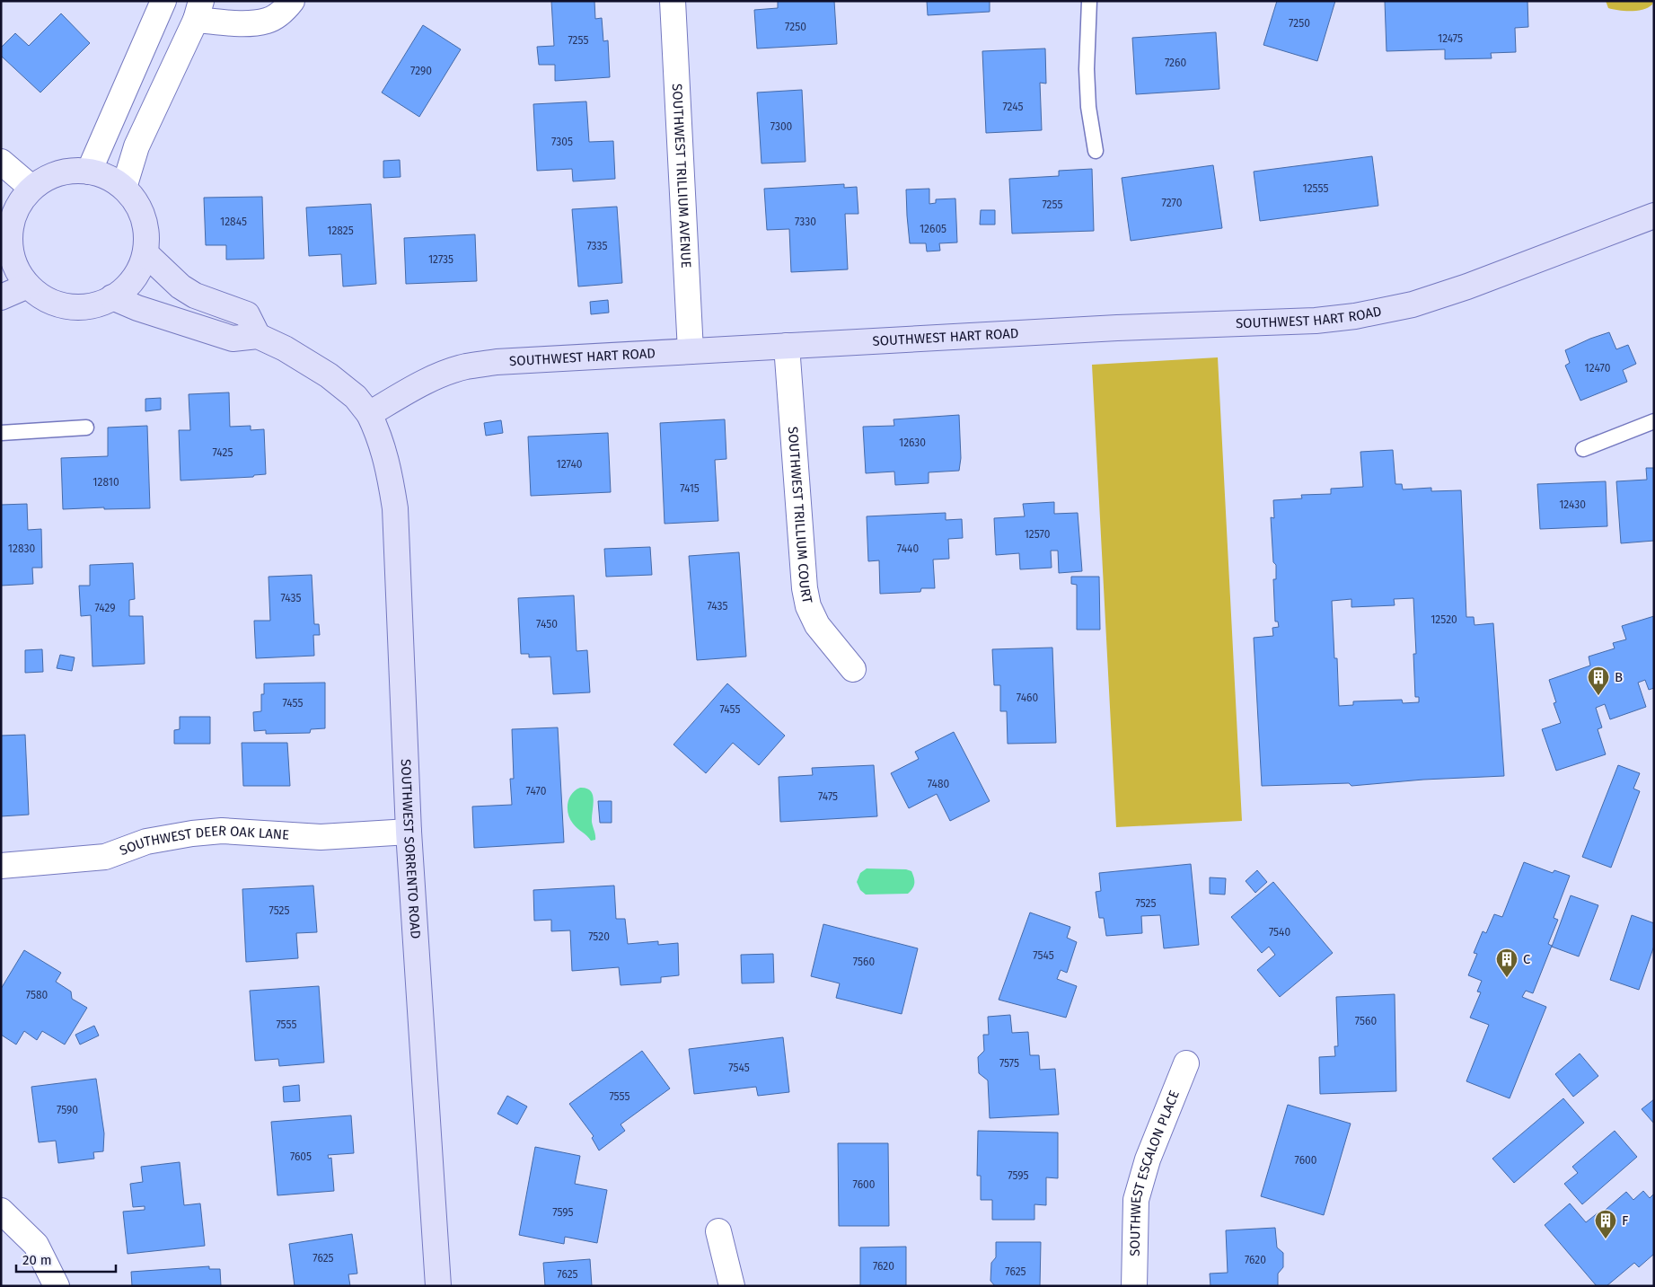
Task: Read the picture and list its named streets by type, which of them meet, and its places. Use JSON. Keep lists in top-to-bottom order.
{
  "streets": {
    "street": [
      "SOUTHWEST TRILLIUM AVENUE",
      "SOUTHWEST HART ROAD",
      "SOUTHWEST TRILLIUM COURT",
      "SOUTHWEST DEER OAK LANE",
      "SOUTHWEST SORRENTO ROAD",
      "SOUTHWEST ESCALON PLACE"
    ]
  },
  "crossings": [
    ["SOUTHWEST TRILLIUM AVENUE", "SOUTHWEST HART ROAD"],
    ["SOUTHWEST HART ROAD", "SOUTHWEST TRILLIUM COURT"],
    ["SOUTHWEST HART ROAD", "SOUTHWEST SORRENTO ROAD"],
    ["SOUTHWEST DEER OAK LANE", "SOUTHWEST SORRENTO ROAD"]
  ],
  "places": {
    "building": ["B", "C", "F"]
  },
  "house_numbers": [
    "7250",
    "7250",
    "12475",
    "7255",
    "7260",
    "7290",
    "7245",
    "7300",
    "7305",
    "12555",
    "7270",
    "7255",
    "12845",
    "7330",
    "12605",
    "12825",
    "7335",
    "12735",
    "12470",
    "12630",
    "7425",
    "12740",
    "12810",
    "7415",
    "12430",
    "12570",
    "12830",
    "7440",
    "7435",
    "7435",
    "7429",
    "12520",
    "7450",
    "7460",
    "7455",
    "7455",
    "7480",
    "7470",
    "7475",
    "7525",
    "7525",
    "7540",
    "7520",
    "7545",
    "7560",
    "7580",
    "7560",
    "7555",
    "7575",
    "7545",
    "7555",
    "7590",
    "7605",
    "7600",
    "7595",
    "7600",
    "7595",
    "7625",
    "7620",
    "7620",
    "7625",
    "7625"
  ],
  "scale_bar": "20 m"
}
